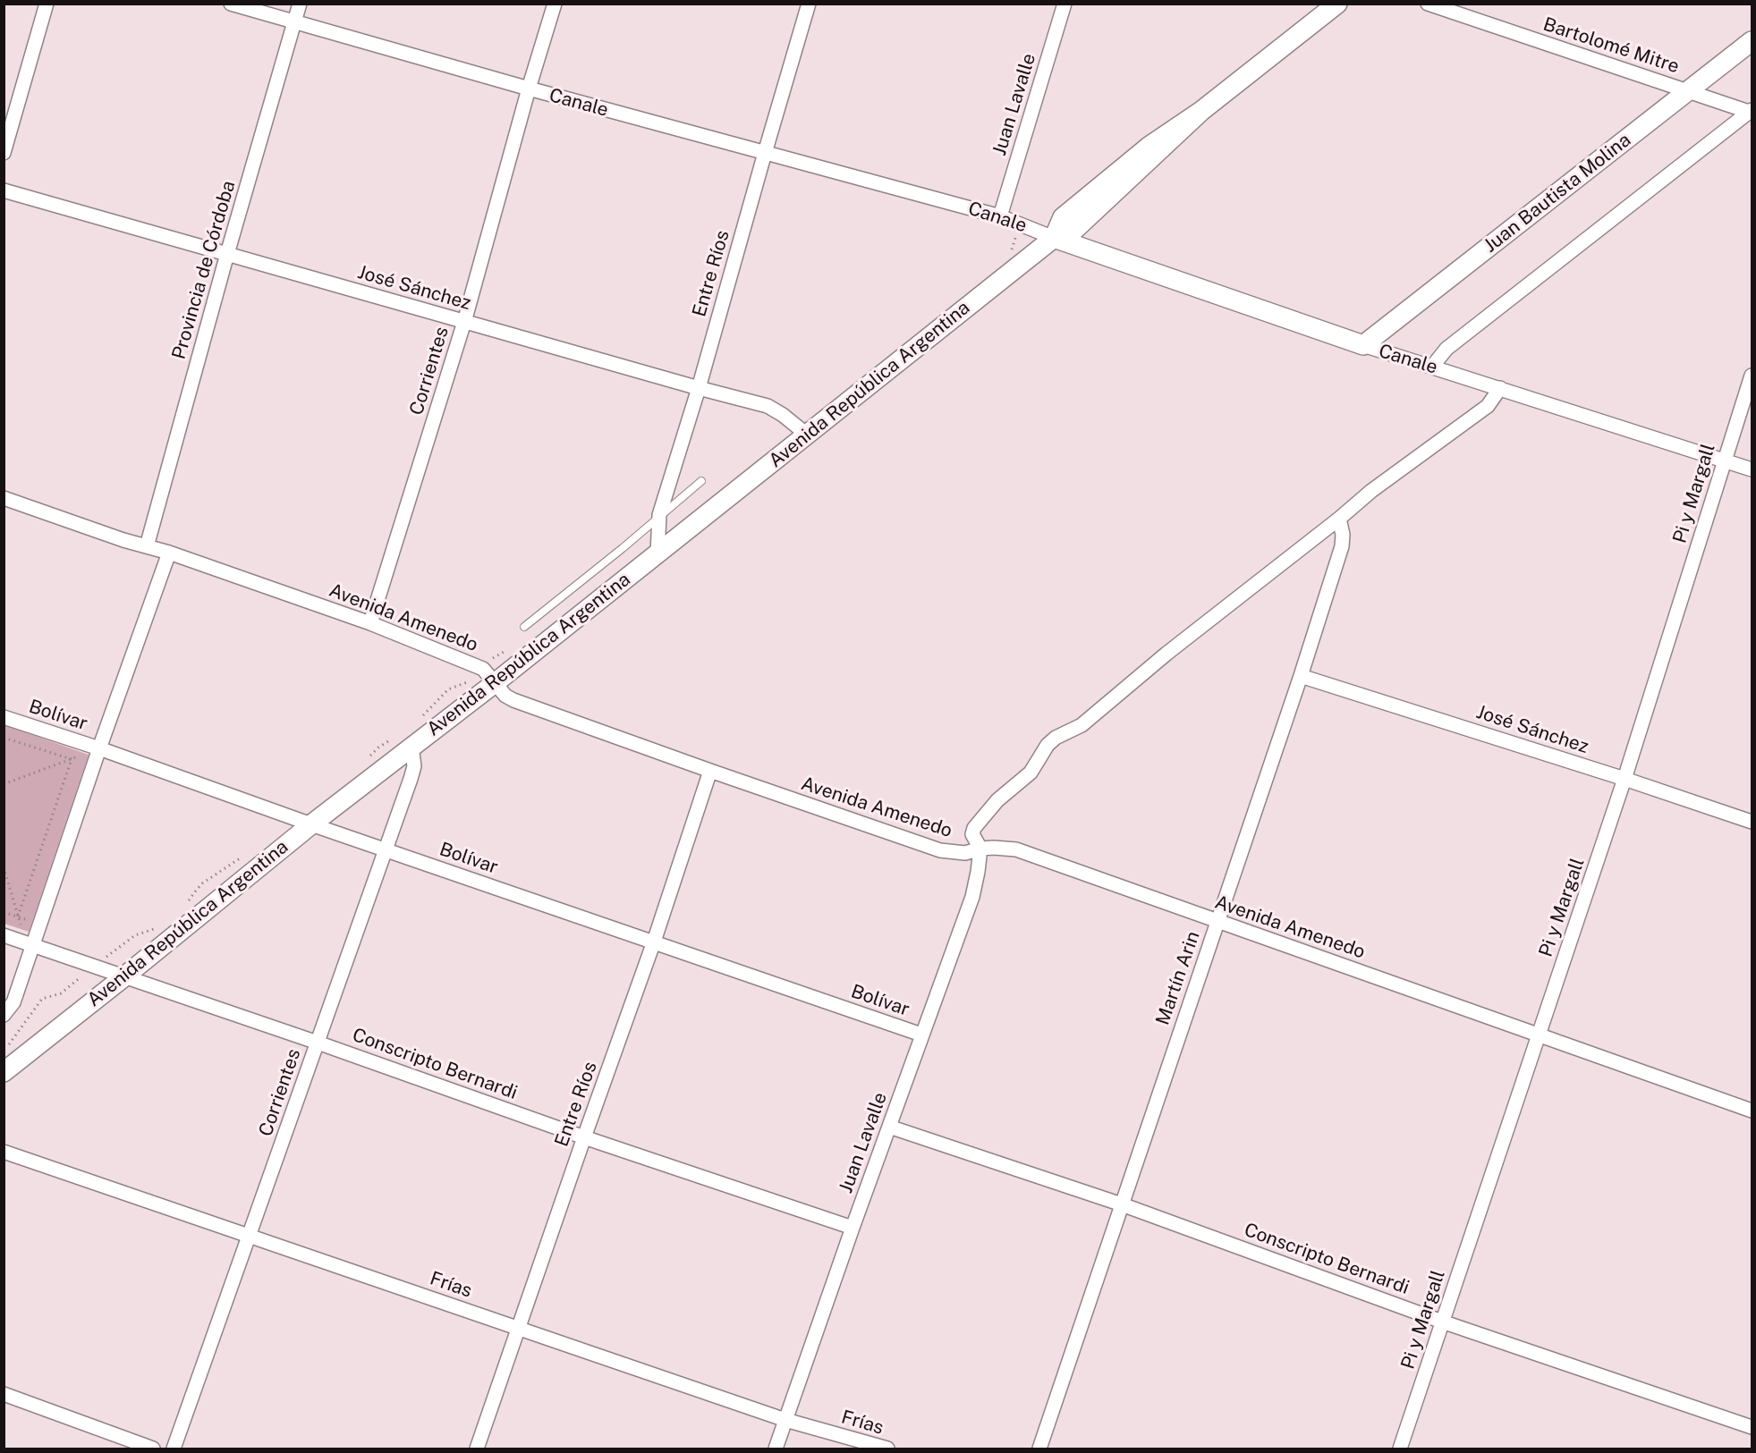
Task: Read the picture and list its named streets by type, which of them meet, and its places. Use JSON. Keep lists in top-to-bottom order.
{
  "streets": {
    "main road": ["Canale", "Juan Bautista Molina", "Avenida República Argentina"],
    "street": [
      "Bartolomé Mitre",
      "Juan Lavalle",
      "Provincia de Córdoba",
      "Entre Ríos",
      "José Sánchez",
      "Corrientes",
      "Pi y Margall",
      "Avenida Amenedo",
      "Bolívar",
      "Martín Arin",
      "Conscripto Bernardi",
      "Frías"
    ]
  },
  "crossings": [
    ["Bartolomé Mitre", "Juan Bautista Molina"],
    ["Canale", "Juan Lavalle"],
    ["Canale", "Juan Bautista Molina"],
    ["Canale", "Provincia de Córdoba"],
    ["Canale", "Entre Ríos"],
    ["Canale", "Corrientes"],
    ["Canale", "Avenida República Argentina"],
    ["Canale", "Pi y Margall"],
    ["Juan Lavalle", "Avenida Amenedo"],
    ["Juan Lavalle", "Bolívar"],
    ["Juan Lavalle", "Martín Arin"],
    ["Juan Lavalle", "Conscripto Bernardi"],
    ["Juan Lavalle", "Frías"],
    ["Provincia de Córdoba", "José Sánchez"],
    ["Provincia de Córdoba", "Avenida Amenedo"],
    ["Entre Ríos", "José Sánchez"],
    ["Entre Ríos", "Avenida República Argentina"],
    ["Entre Ríos", "Avenida Amenedo"],
    ["Entre Ríos", "Bolívar"],
    ["Entre Ríos", "Conscripto Bernardi"],
    ["Entre Ríos", "Frías"],
    ["José Sánchez", "Corrientes"],
    ["José Sánchez", "Avenida República Argentina"],
    ["José Sánchez", "Pi y Margall"],
    ["José Sánchez", "Martín Arin"],
    ["Corrientes", "Avenida República Argentina"],
    ["Corrientes", "Avenida Amenedo"],
    ["Corrientes", "Bolívar"],
    ["Corrientes", "Conscripto Bernardi"],
    ["Corrientes", "Frías"],
    ["Avenida República Argentina", "Avenida Amenedo"],
    ["Avenida República Argentina", "Bolívar"],
    ["Avenida República Argentina", "Conscripto Bernardi"],
    ["Pi y Margall", "Avenida Amenedo"],
    ["Pi y Margall", "Conscripto Bernardi"],
    ["Avenida Amenedo", "Martín Arin"],
    ["Martín Arin", "Conscripto Bernardi"]
  ]
}
